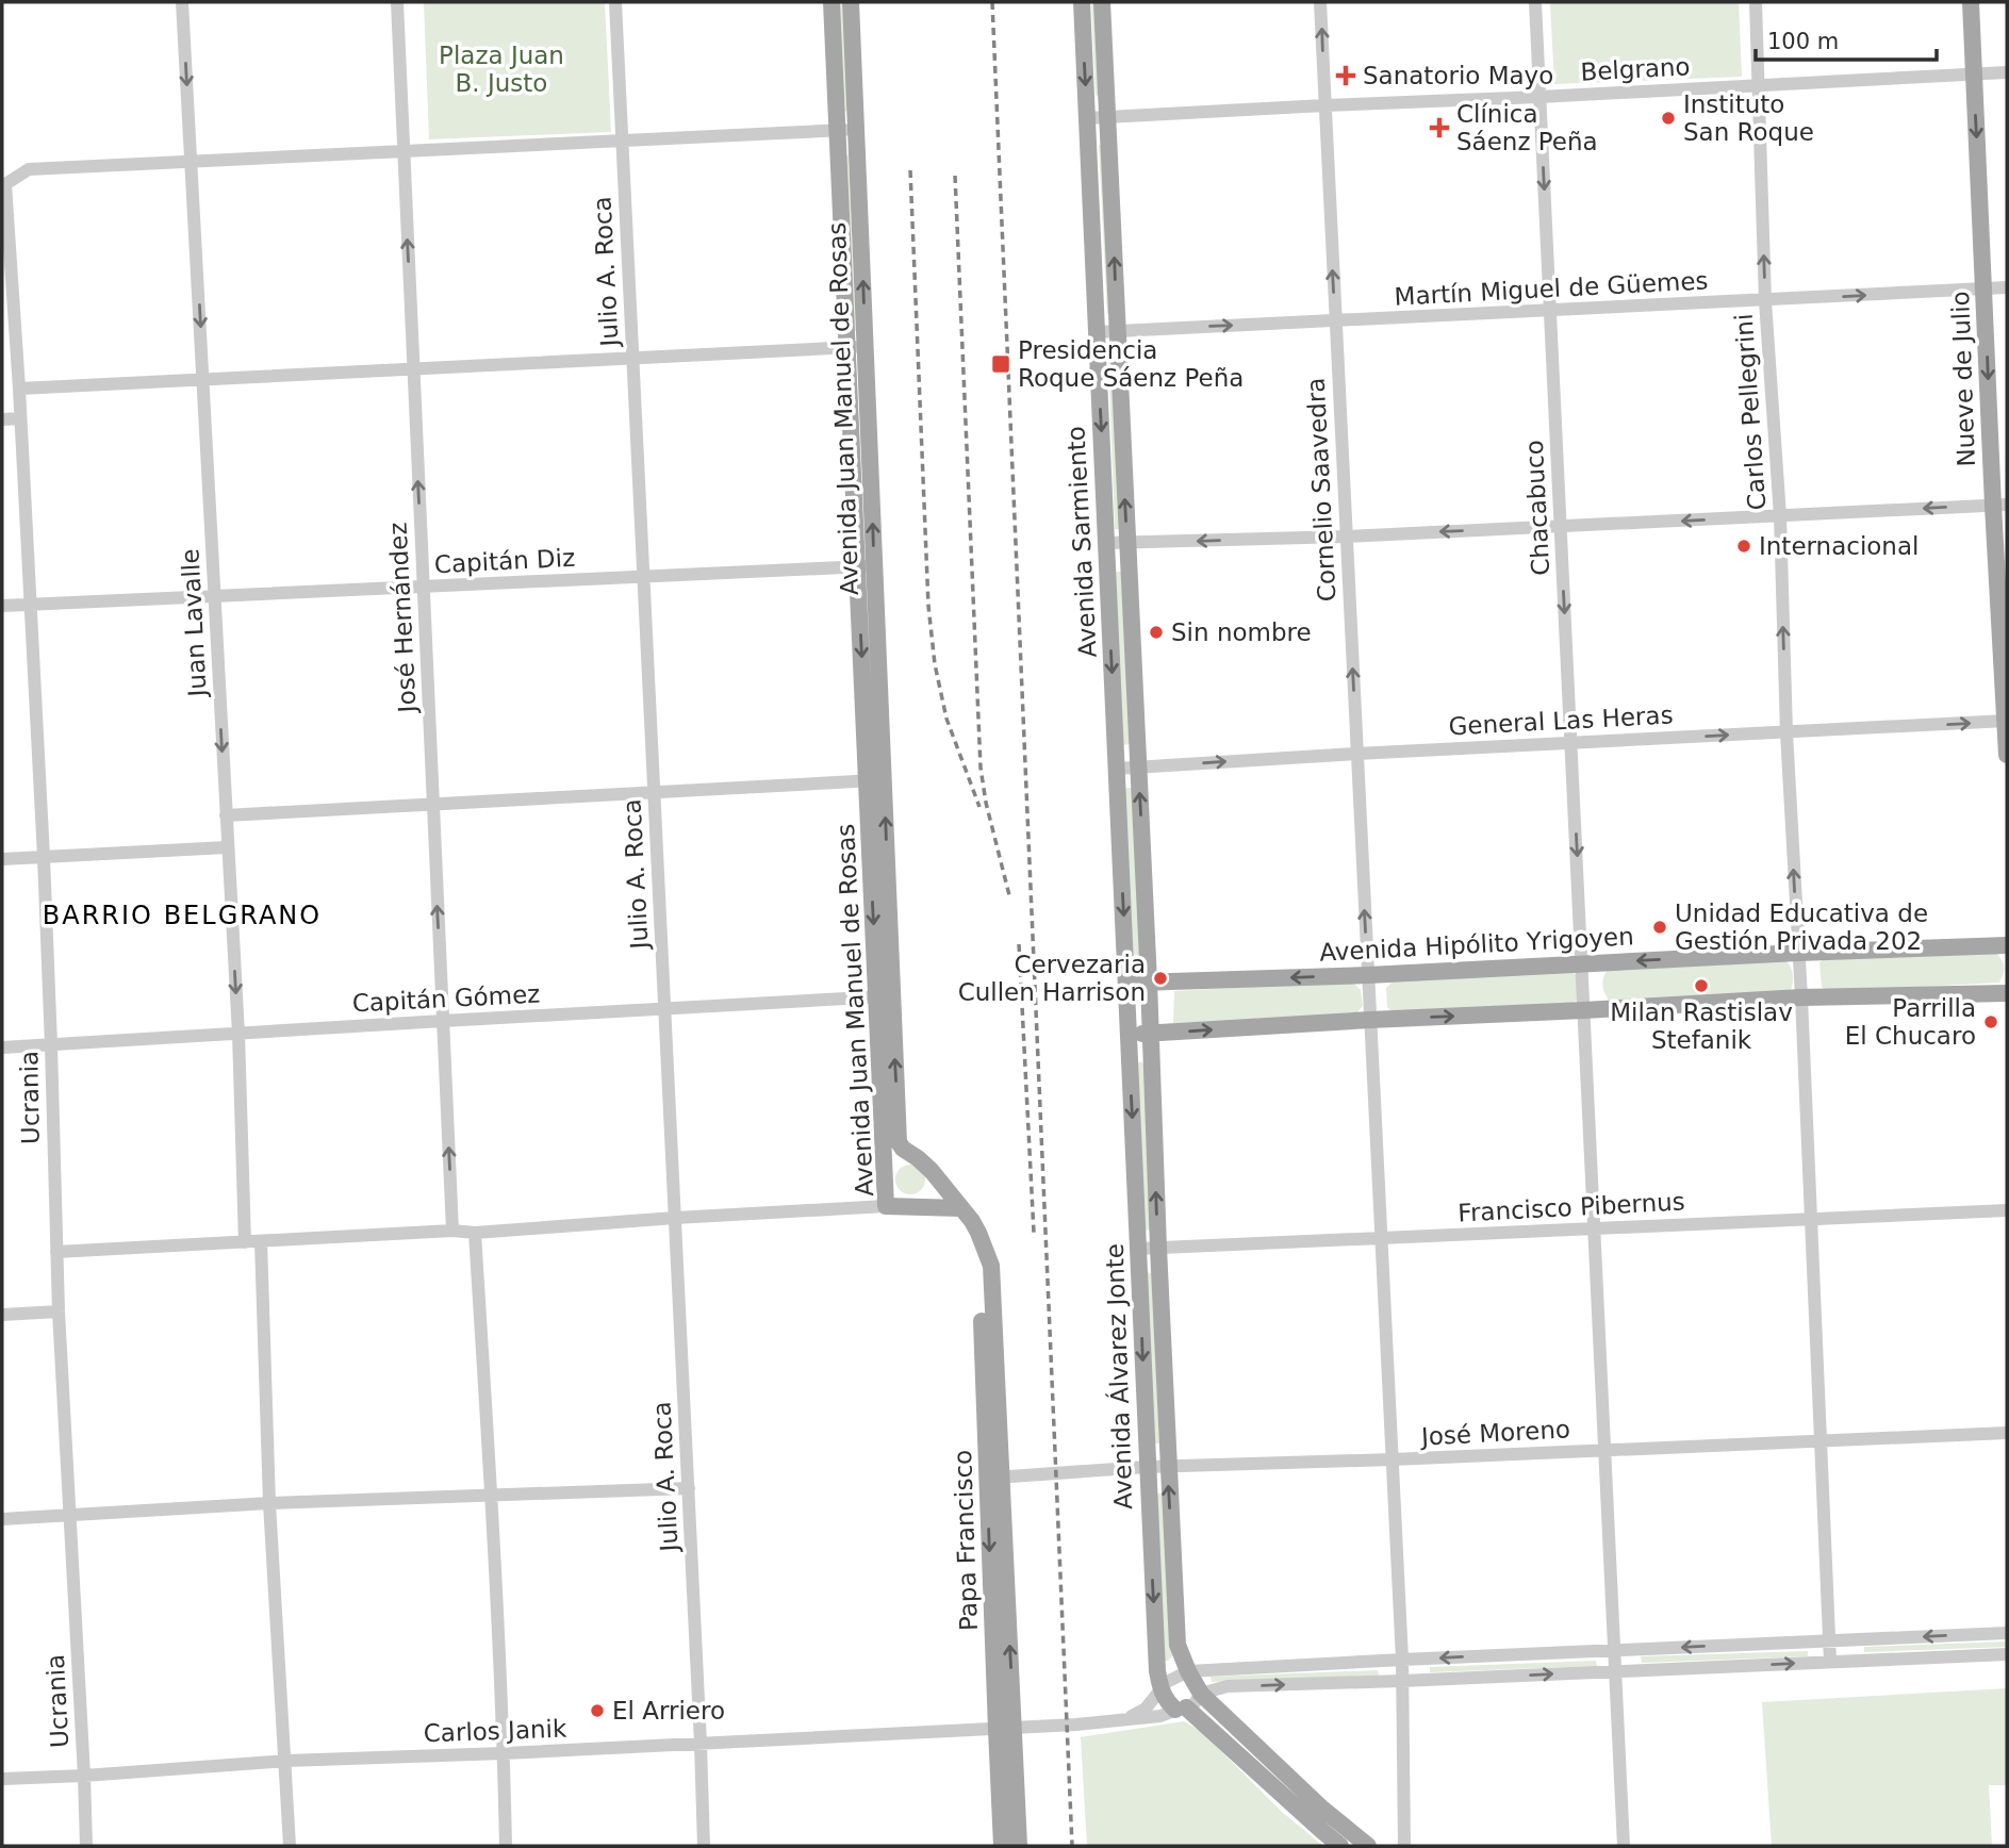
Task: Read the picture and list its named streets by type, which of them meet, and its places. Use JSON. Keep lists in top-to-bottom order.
{
  "streets": {
    "main road": [
      "Nueve de Julio",
      "Avenida Juan Manuel de Rosas",
      "Avenida Sarmiento",
      "Avenida Hipólito Yrigoyen",
      "Avenida Álvarez Jonte"
    ],
    "street": [
      "Belgrano",
      "Julio A. Roca",
      "Martín Miguel de Güemes",
      "Carlos Pellegrini",
      "Cornelio Saavedra",
      "Chacabuco",
      "Capitán Diz",
      "José Hernández",
      "Juan Lavalle",
      "General Las Heras",
      "Capitán Gómez",
      "Ucrania",
      "Francisco Pibernus",
      "José Moreno",
      "Carlos Janik"
    ]
  },
  "crossings": [
    ["Belgrano", "Nueve de Julio"],
    ["Belgrano", "Carlos Pellegrini"],
    ["Belgrano", "Cornelio Saavedra"],
    ["Belgrano", "Chacabuco"],
    ["Belgrano", "Avenida Sarmiento"],
    ["Julio A. Roca", "Capitán Diz"],
    ["Julio A. Roca", "Capitán Gómez"],
    ["Julio A. Roca", "Carlos Janik"],
    ["Martín Miguel de Güemes", "Nueve de Julio"],
    ["Martín Miguel de Güemes", "Carlos Pellegrini"],
    ["Martín Miguel de Güemes", "Cornelio Saavedra"],
    ["Martín Miguel de Güemes", "Chacabuco"],
    ["Martín Miguel de Güemes", "Avenida Sarmiento"],
    ["Nueve de Julio", "General Las Heras"],
    ["Avenida Juan Manuel de Rosas", "Capitán Diz"],
    ["Avenida Juan Manuel de Rosas", "Capitán Gómez"],
    ["Carlos Pellegrini", "General Las Heras"],
    ["Carlos Pellegrini", "Avenida Hipólito Yrigoyen"],
    ["Carlos Pellegrini", "Francisco Pibernus"],
    ["Carlos Pellegrini", "José Moreno"],
    ["Cornelio Saavedra", "General Las Heras"],
    ["Cornelio Saavedra", "Avenida Hipólito Yrigoyen"],
    ["Cornelio Saavedra", "Francisco Pibernus"],
    ["Cornelio Saavedra", "José Moreno"],
    ["Chacabuco", "General Las Heras"],
    ["Chacabuco", "Avenida Hipólito Yrigoyen"],
    ["Chacabuco", "Francisco Pibernus"],
    ["Chacabuco", "José Moreno"],
    ["Avenida Sarmiento", "General Las Heras"],
    ["Avenida Sarmiento", "Avenida Hipólito Yrigoyen"],
    ["Avenida Sarmiento", "Avenida Álvarez Jonte"],
    ["Capitán Diz", "José Hernández"],
    ["Capitán Diz", "Juan Lavalle"],
    ["Capitán Diz", "Ucrania"],
    ["José Hernández", "Capitán Gómez"],
    ["Juan Lavalle", "Capitán Gómez"],
    ["Capitán Gómez", "Ucrania"],
    ["Ucrania", "Carlos Janik"],
    ["Francisco Pibernus", "Avenida Álvarez Jonte"],
    ["Avenida Álvarez Jonte", "José Moreno"],
    ["Avenida Álvarez Jonte", "Carlos Janik"]
  ],
  "one_way": [
    "Martín Miguel de Güemes",
    "Nueve de Julio",
    "Carlos Pellegrini",
    "Cornelio Saavedra",
    "Chacabuco",
    "José Hernández",
    "Juan Lavalle",
    "General Las Heras"
  ],
  "districts": ["BARRIO BELGRANO"],
  "parks": ["Plaza Juan B. Justo"],
  "places": {
    "health": ["Sanatorio Mayo", "Clínica Sáenz Peña"],
    "other": [
      "Instituto San Roque",
      "Internacional",
      "Sin nombre",
      "Unidad Educativa de Gestión Privada 202",
      "Cervezaria Cullen Harrison",
      "Milan Rastislav Stefanik",
      "Parrilla El Chucaro",
      "El Arriero"
    ],
    "transit": ["Presidencia Roque Sáenz Peña"]
  },
  "scale_bar": "100 m"
}
